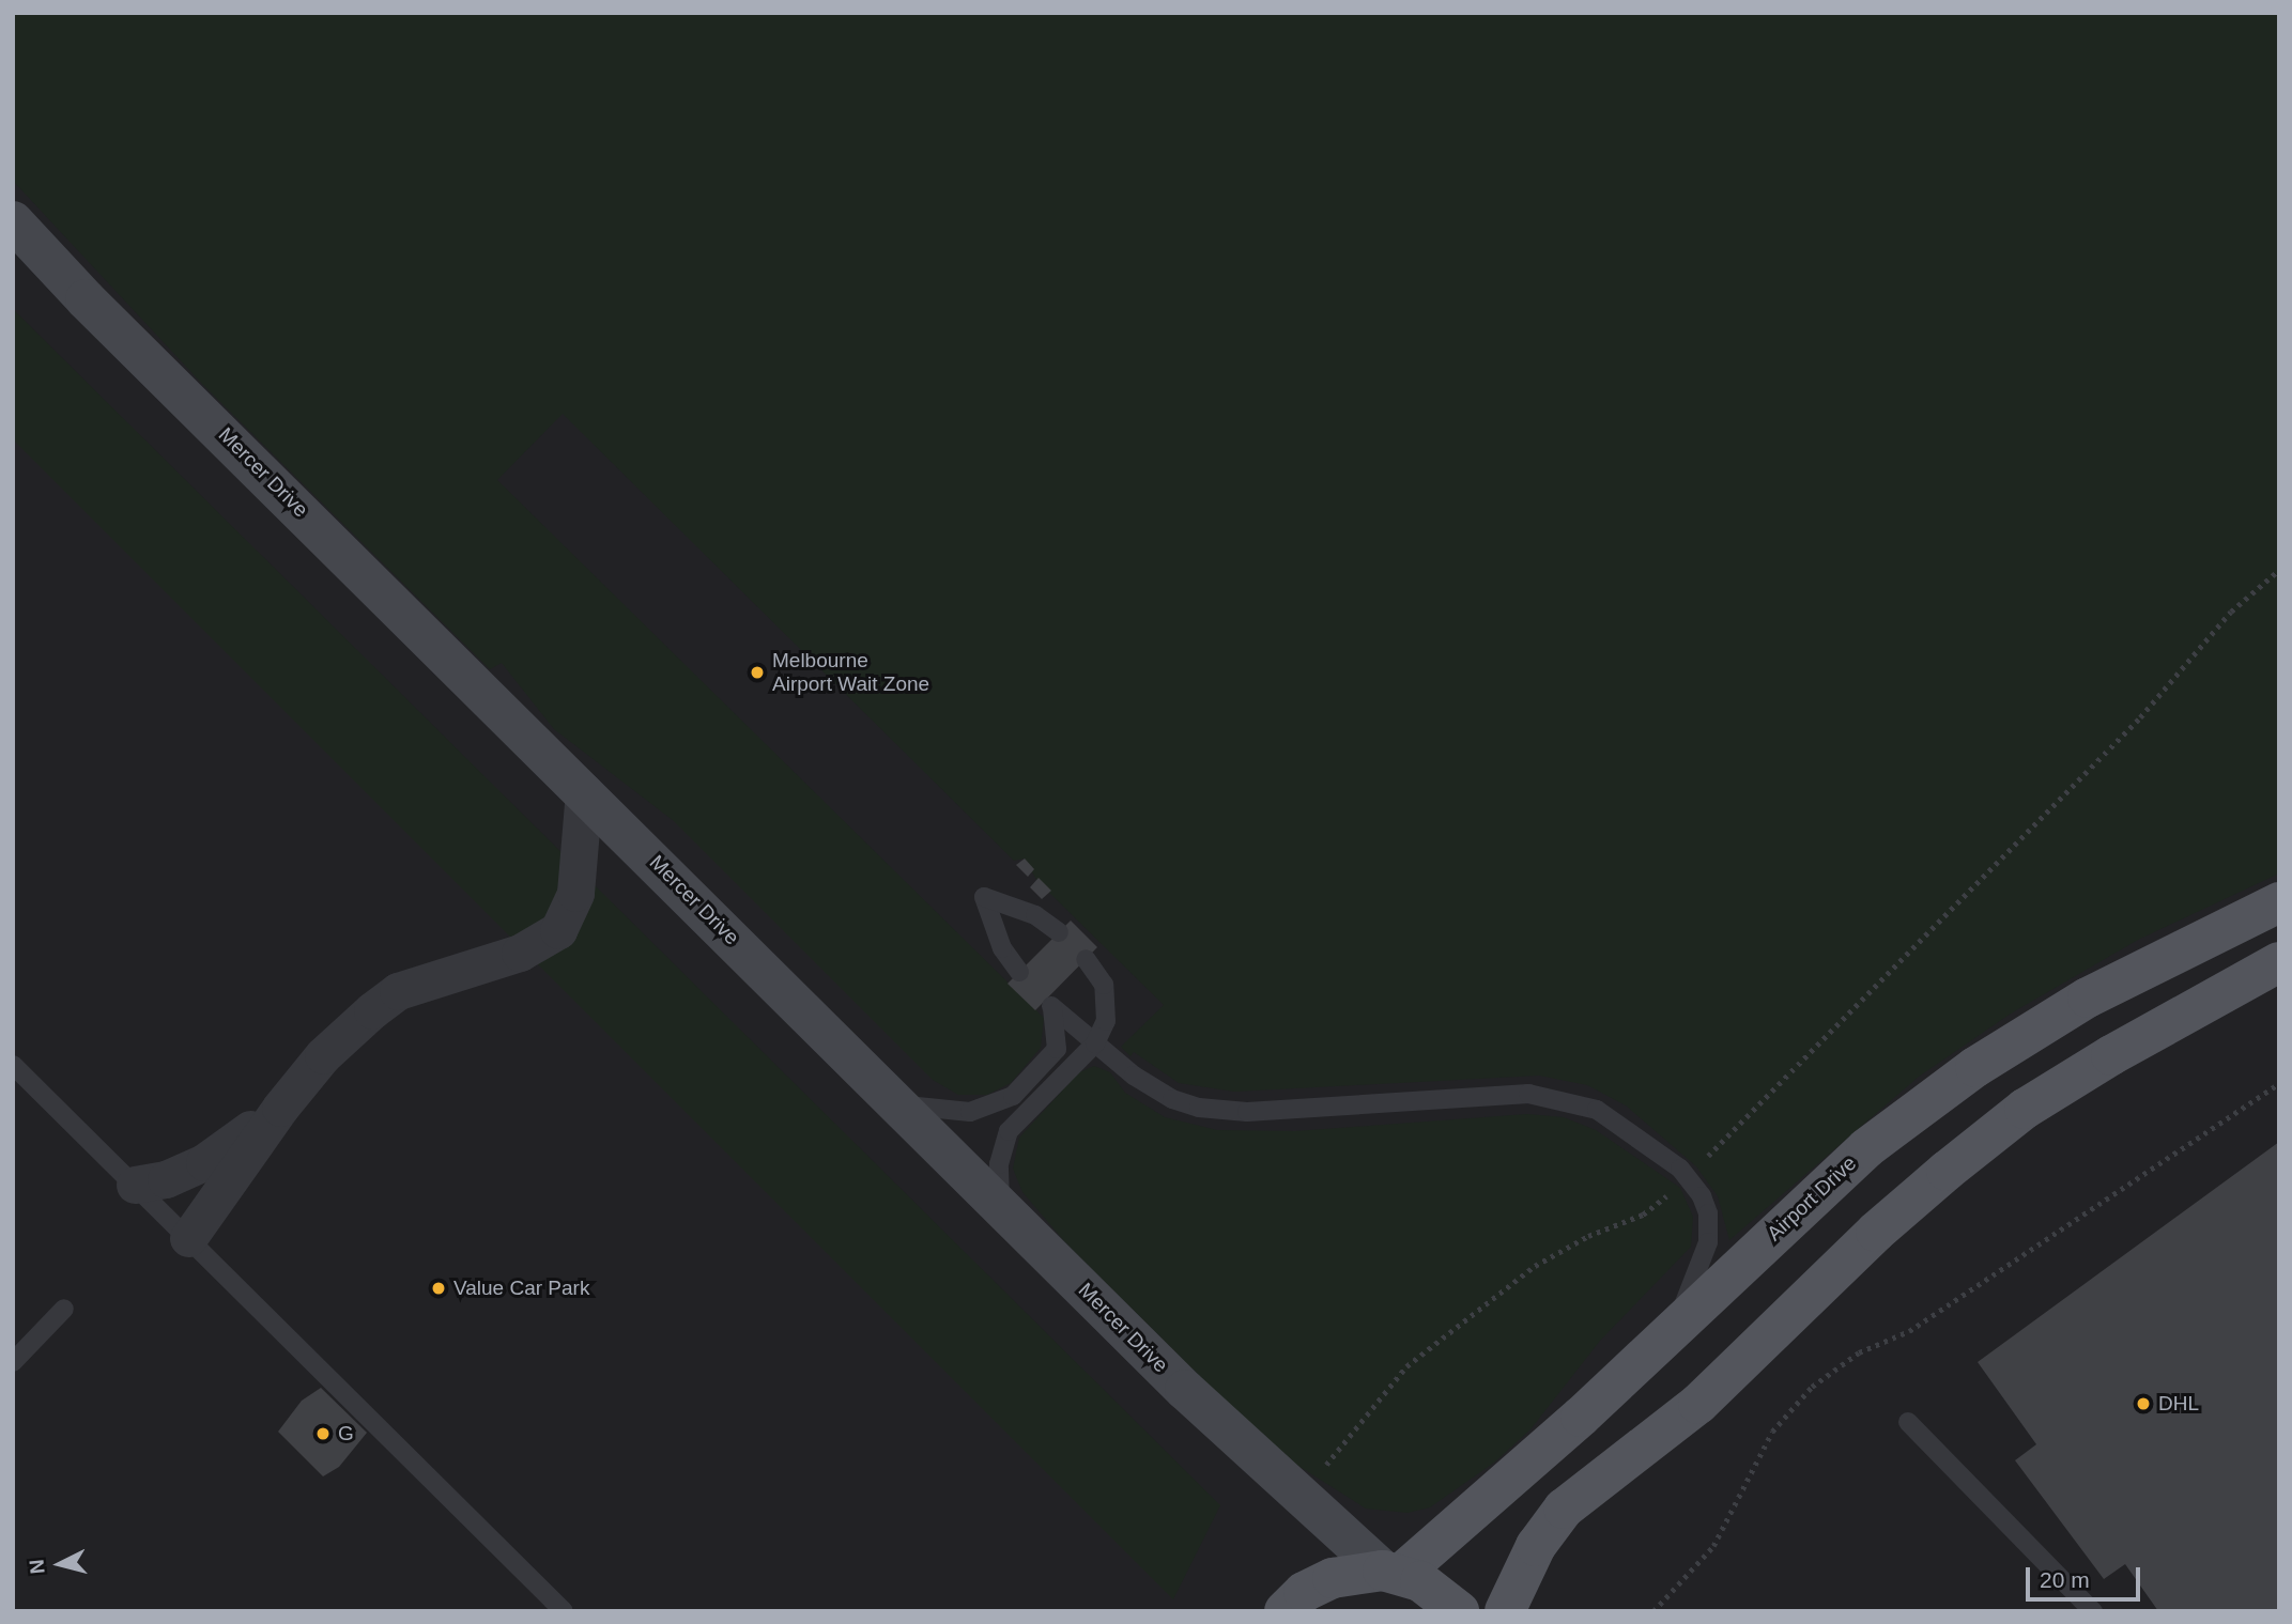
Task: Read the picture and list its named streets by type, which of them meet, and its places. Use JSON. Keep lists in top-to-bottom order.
{
  "streets": {
    "main road": ["Airport Drive"],
    "street": ["Mercer Drive"]
  },
  "crossings": [
    ["Mercer Drive", "Airport Drive"]
  ],
  "places": [
    "Melbourne Airport Wait Zone",
    "Value Car Park",
    "DHL",
    "G"
  ],
  "scale_bar": "20 m",
  "north": "left"
}
